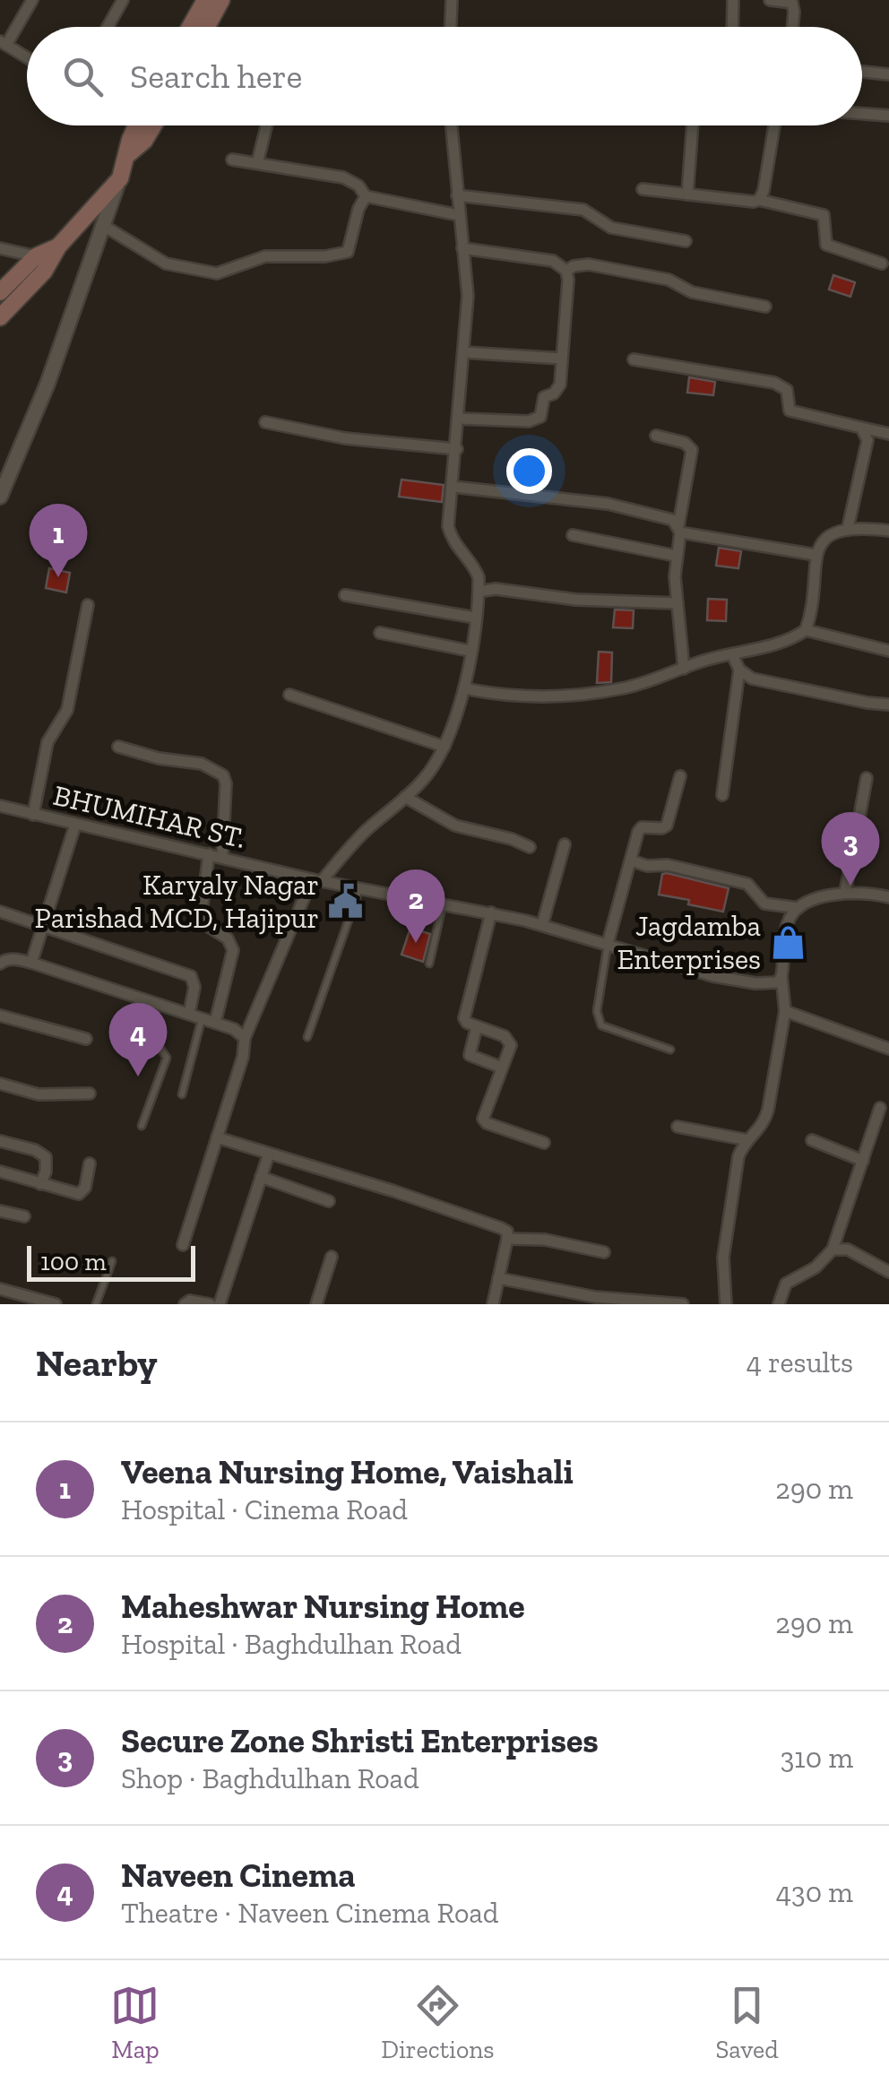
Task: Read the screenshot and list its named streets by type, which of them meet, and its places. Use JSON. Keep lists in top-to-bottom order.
{
  "streets": {
    "street": ["BHUMIHAR ST."]
  },
  "places": {
    "public building": ["Karyaly Nagar Parishad MCD, Hajipur"],
    "shop": ["Jagdamba Enterprises"]
  },
  "scale_bar": "100 m",
  "page": {
    "search": "Search here",
    "pins": [
      "1",
      "3",
      "2",
      "4"
    ],
    "scale": "100 m",
    "heading": ["Nearby", "4 results"],
    "list": [
      {
        "mark": "1",
        "name": "Veena Nursing Home, Vaishali",
        "note": "Hospital · Cinema Road",
        "value": "290 m"
      },
      {
        "mark": "2",
        "name": "Maheshwar Nursing Home",
        "note": "Hospital · Baghdulhan Road",
        "value": "290 m"
      },
      {
        "mark": "3",
        "name": "Secure Zone Shristi Enterprises",
        "note": "Shop · Baghdulhan Road",
        "value": "310 m"
      },
      {
        "mark": "4",
        "name": "Naveen Cinema",
        "note": "Theatre · Naveen Cinema Road",
        "value": "430 m"
      }
    ],
    "nav": ["Map", "Directions", "Saved"]
  }
}
